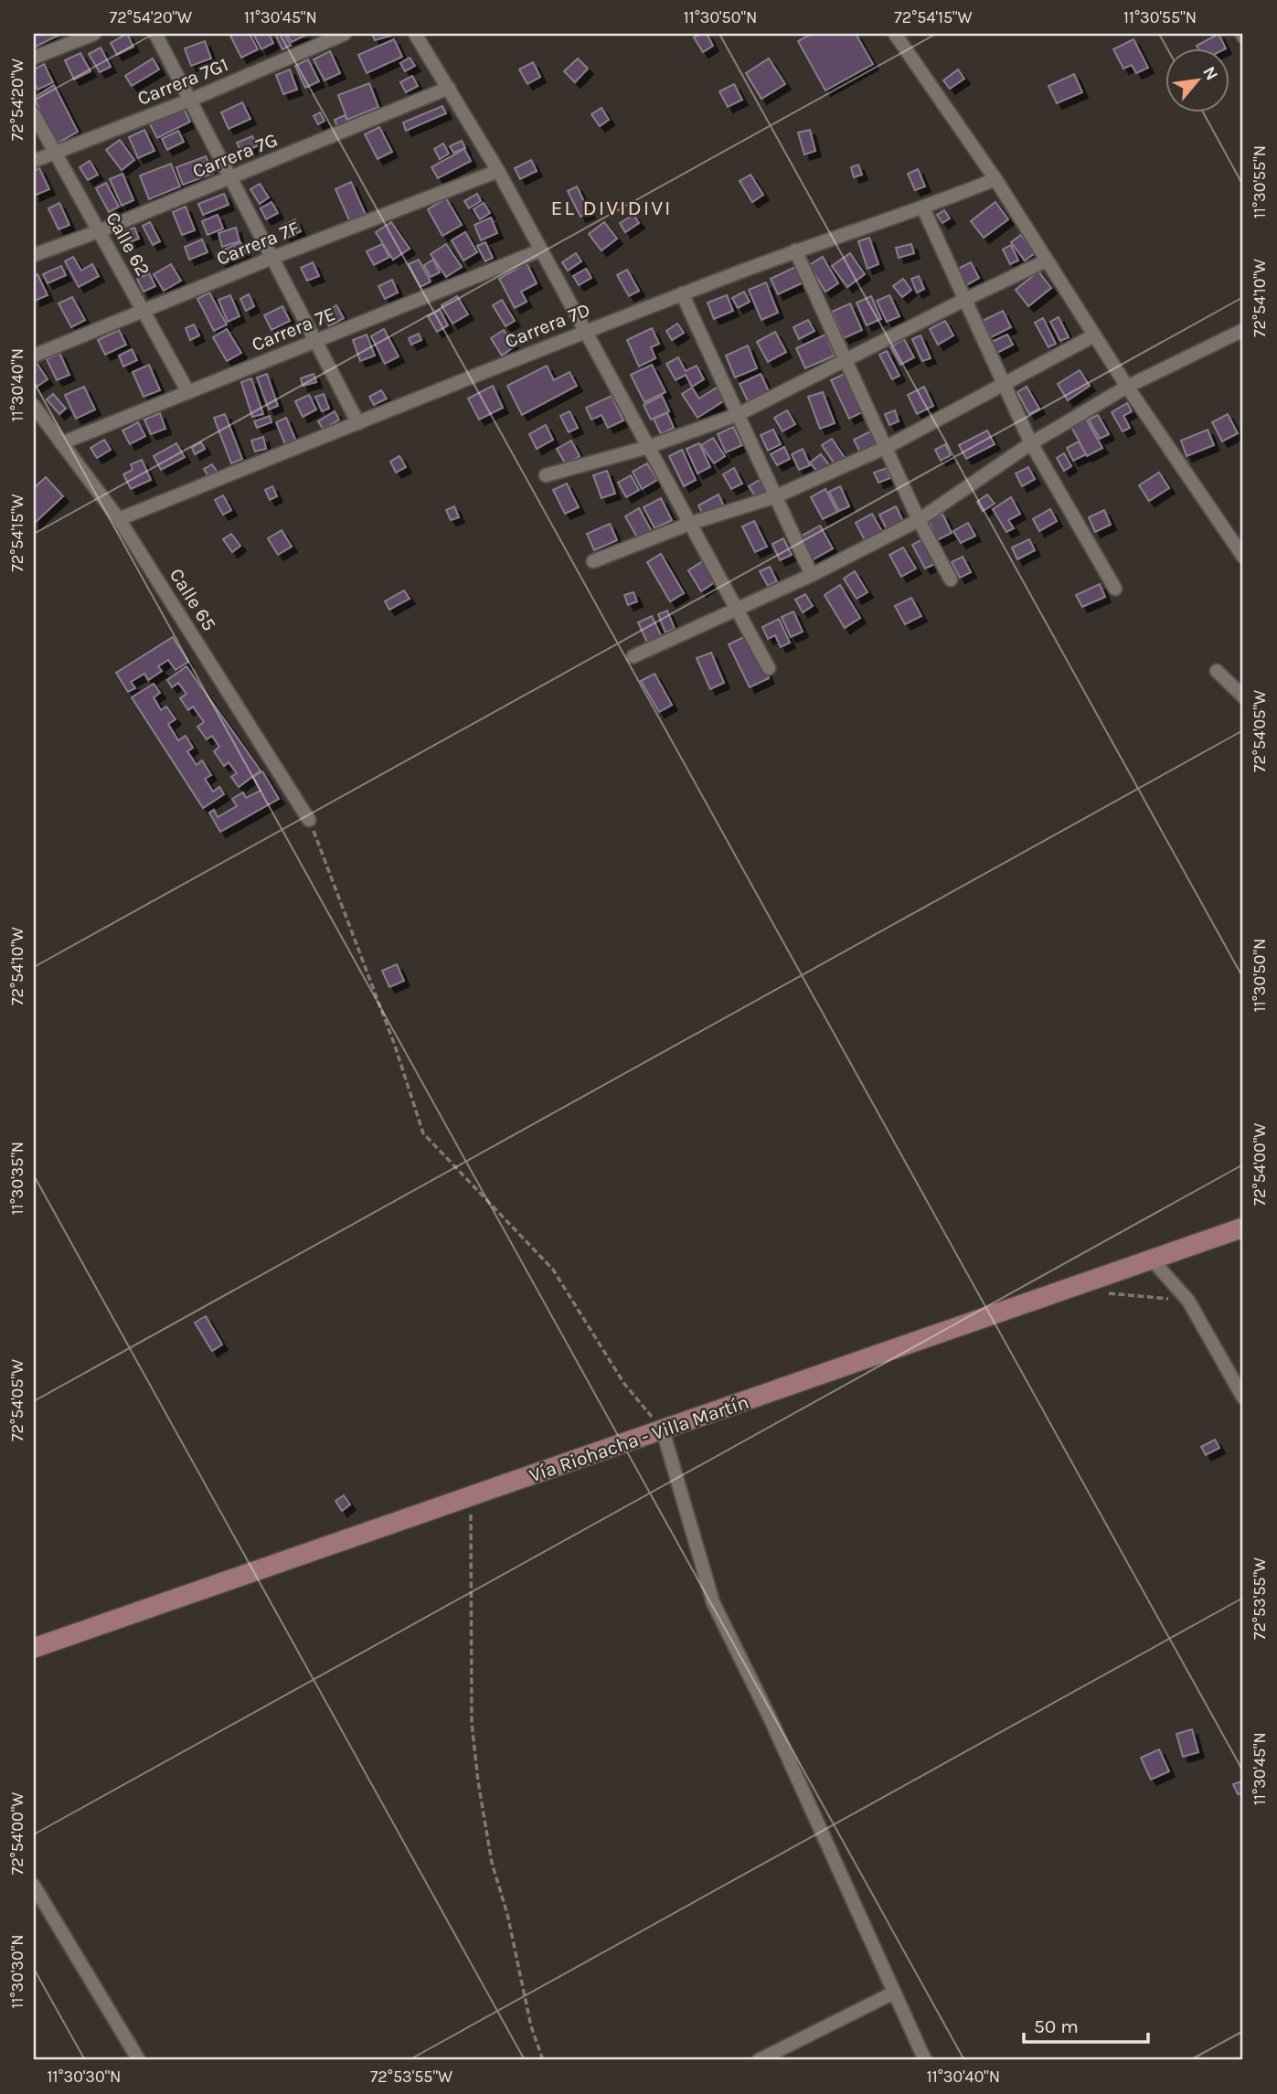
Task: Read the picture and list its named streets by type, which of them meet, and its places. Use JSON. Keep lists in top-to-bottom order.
{
  "streets": {
    "main road": ["Vía Riohacha - Villa Martín"],
    "street": [
      "Carrera 7G1",
      "Carrera 7G",
      "Carrera 7F",
      "Calle 62",
      "Carrera 7D",
      "Carrera 7E",
      "Calle 65"
    ]
  },
  "crossings": [
    ["Carrera 7G1", "Calle 62"],
    ["Carrera 7G", "Calle 62"],
    ["Carrera 7F", "Calle 62"],
    ["Calle 62", "Carrera 7E"],
    ["Carrera 7D", "Calle 65"],
    ["Carrera 7E", "Calle 65"]
  ],
  "districts": ["EL DIVIDIVI"],
  "scale_bar": "50 m",
  "north": "top right",
  "coordinates": [
    "72°54'20\"W",
    "11°30'45\"N",
    "11°30'50\"N",
    "72°54'15\"W",
    "11°30'55\"N",
    "72°54'10\"W",
    "11°30'40\"N",
    "72°54'05\"W",
    "72°54'00\"W",
    "11°30'35\"N",
    "72°53'55\"W",
    "11°30'30\"N"
  ]
}
